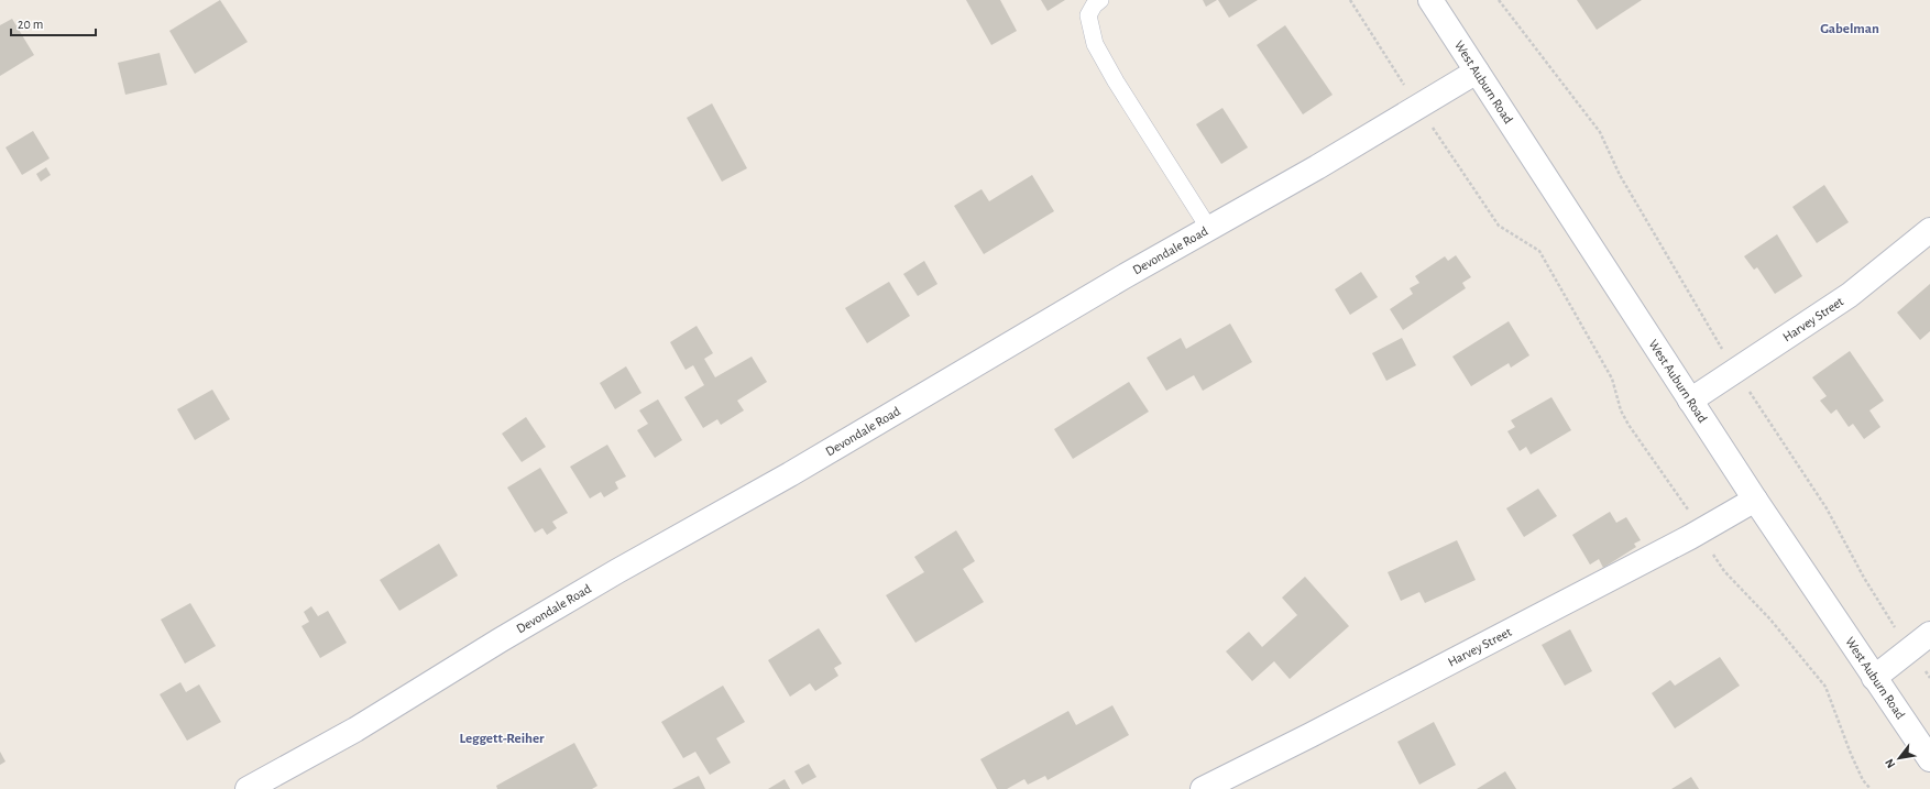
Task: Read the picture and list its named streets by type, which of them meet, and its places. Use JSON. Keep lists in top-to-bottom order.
{
  "streets": {
    "street": ["West Auburn Road", "Devondale Road", "Harvey Street"]
  },
  "crossings": [
    ["West Auburn Road", "Devondale Road"],
    ["West Auburn Road", "Harvey Street"]
  ],
  "districts": ["Gabelman", "Leggett-Reiher"],
  "scale_bar": "20 m",
  "north": "bottom left"
}
